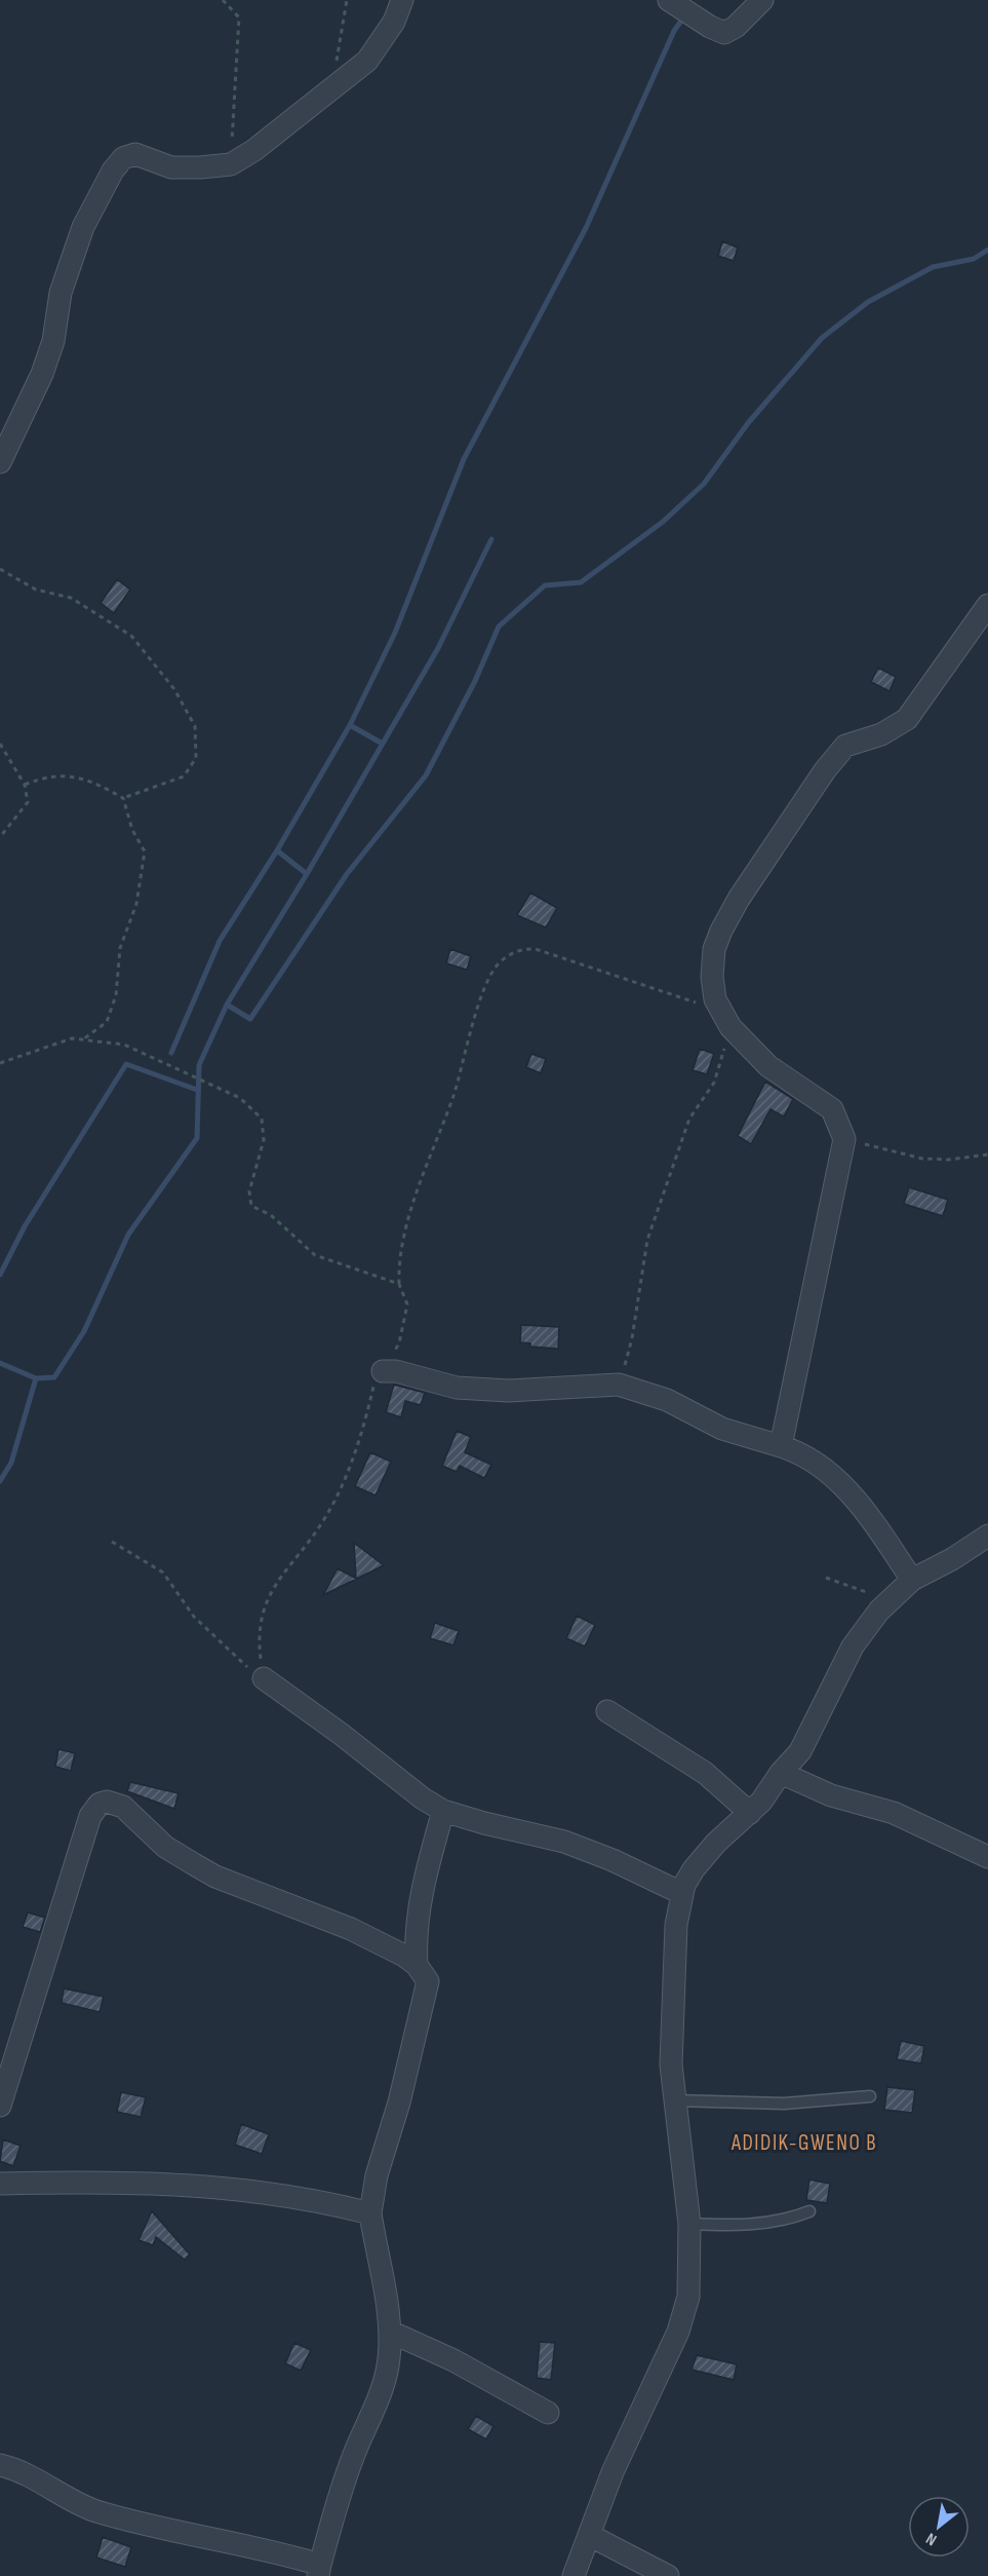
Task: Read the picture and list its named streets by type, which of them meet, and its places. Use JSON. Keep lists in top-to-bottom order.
{
  "districts": ["ADIDIK-GWENO B"],
  "north": "bottom left"
}
